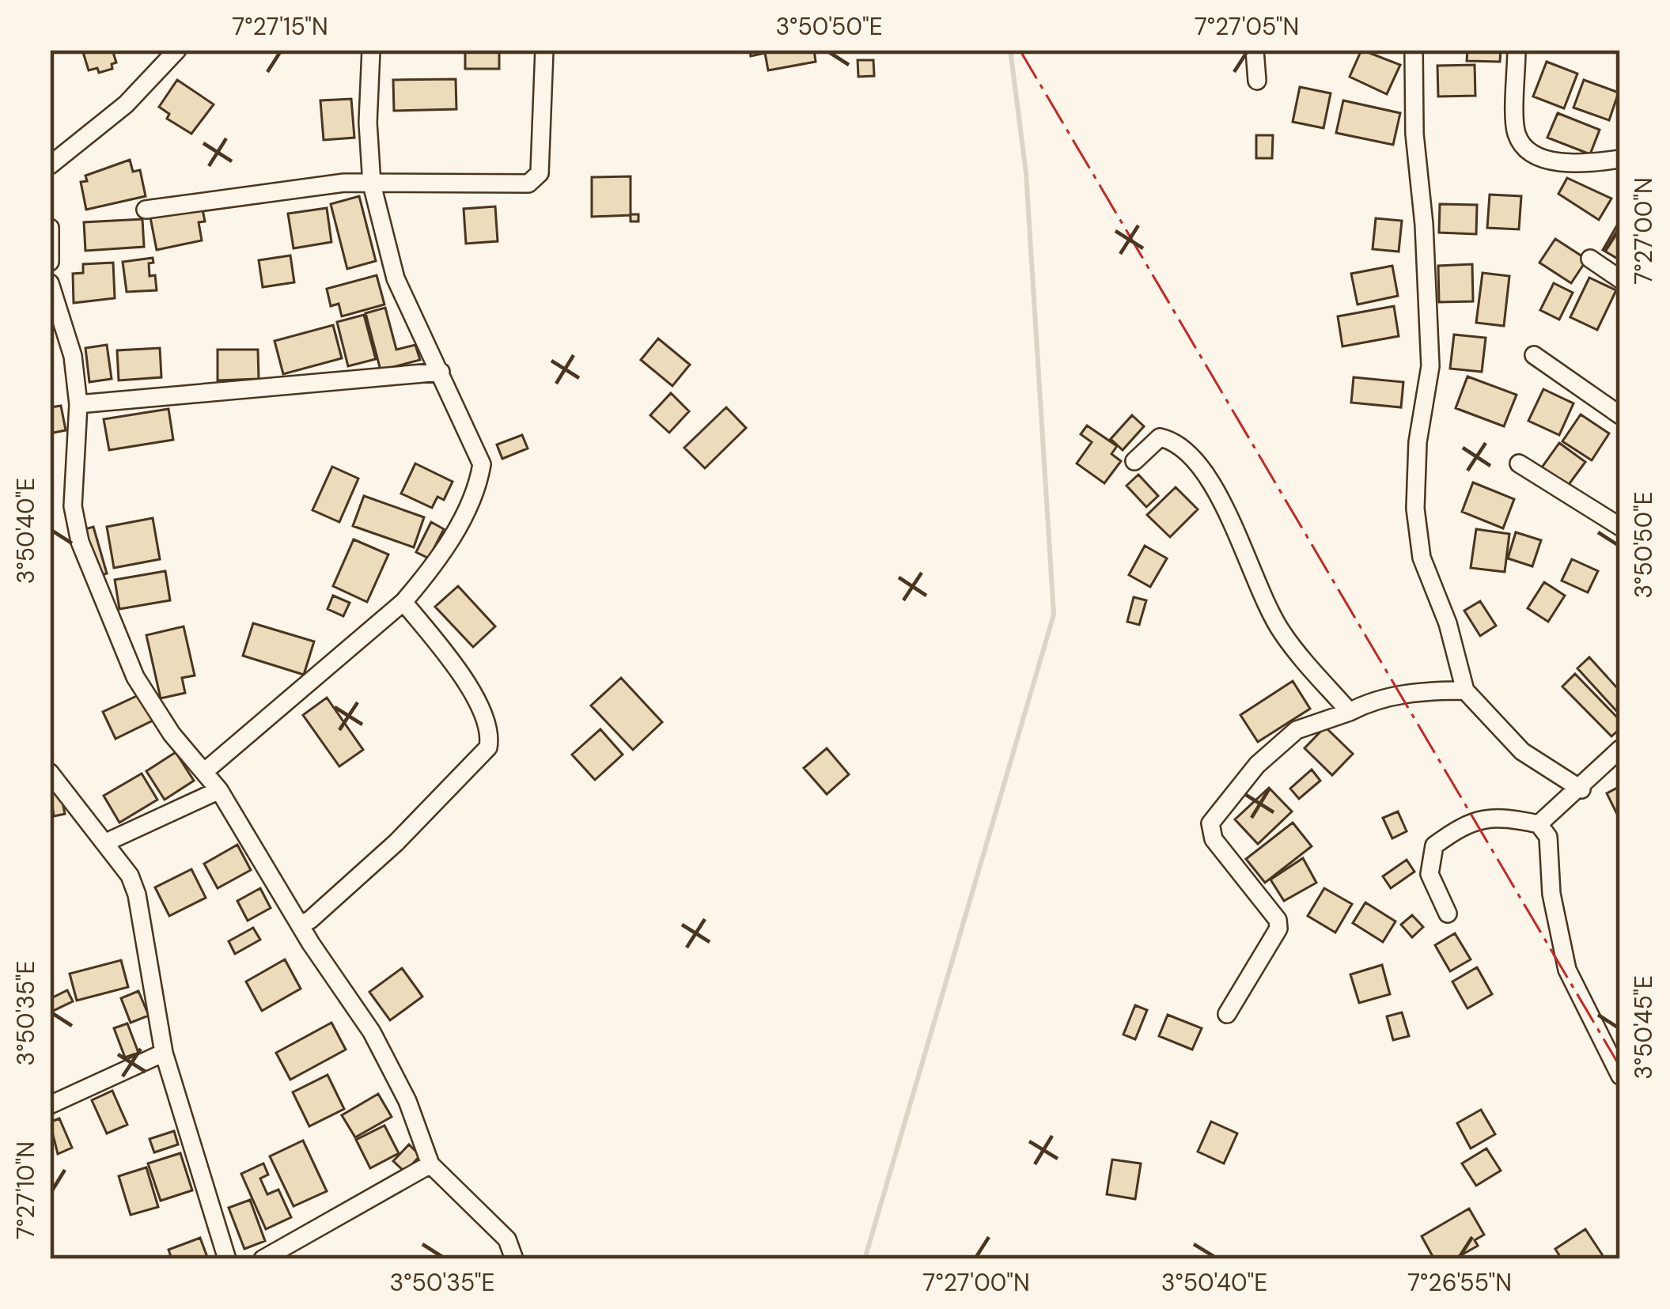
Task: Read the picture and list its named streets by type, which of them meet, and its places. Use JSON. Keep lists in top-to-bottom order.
{
  "coordinates": [
    "7°27'15\"N",
    "3°50'50\"E",
    "7°27'05\"N",
    "7°27'00\"N",
    "3°50'40\"E",
    "3°50'35\"E",
    "3°50'45\"E",
    "7°27'10\"N",
    "7°26'55\"N"
  ]
}
